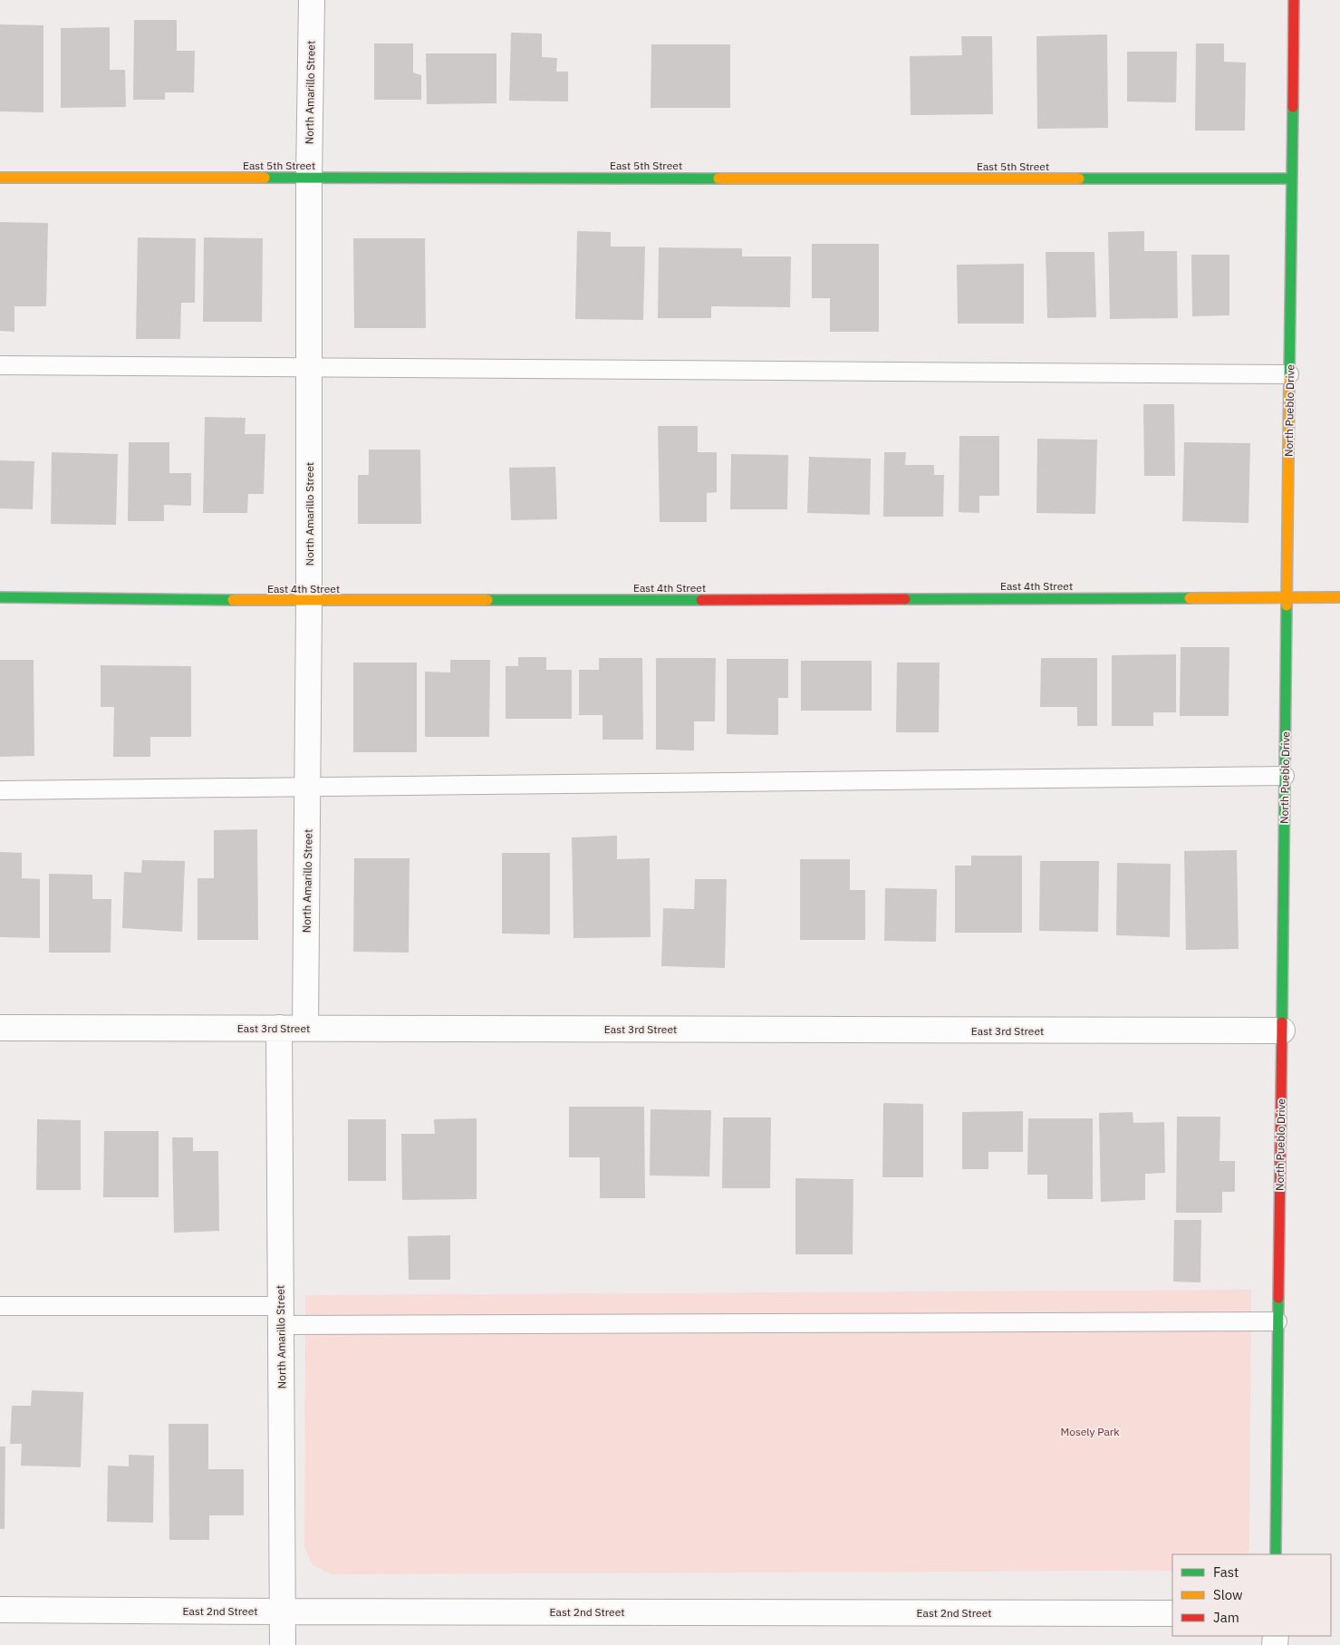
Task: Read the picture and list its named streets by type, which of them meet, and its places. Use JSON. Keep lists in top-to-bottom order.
{
  "streets": {
    "street": [
      "North Amarillo Street",
      "East 5th Street",
      "North Pueblo Drive",
      "East 4th Street",
      "East 3rd Street",
      "East 2nd Street"
    ]
  },
  "crossings": [
    ["North Amarillo Street", "East 5th Street"],
    ["North Amarillo Street", "East 4th Street"],
    ["North Amarillo Street", "East 3rd Street"],
    ["North Amarillo Street", "East 2nd Street"],
    ["East 5th Street", "North Pueblo Drive"],
    ["North Pueblo Drive", "East 4th Street"],
    ["North Pueblo Drive", "East 3rd Street"]
  ],
  "parks": ["Mosely Park"],
  "legend": ["Fast", "Slow", "Jam"]
}
